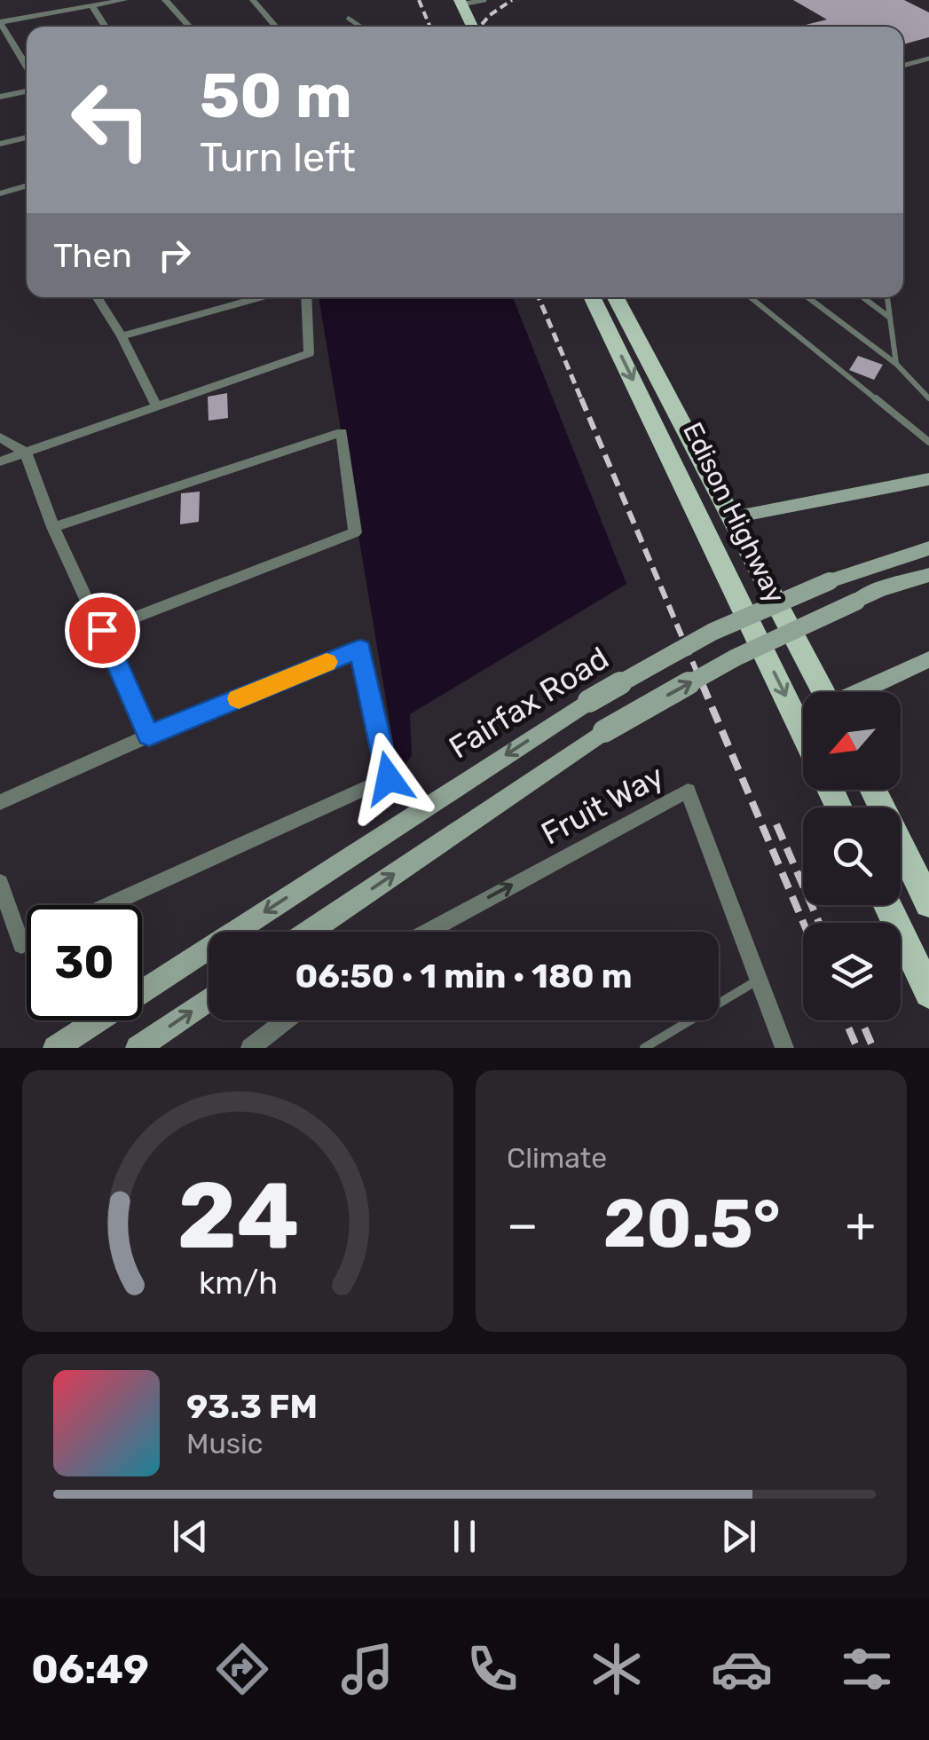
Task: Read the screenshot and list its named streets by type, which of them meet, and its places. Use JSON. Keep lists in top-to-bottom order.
{
  "streets": {
    "main road": ["Edison Highway", "Fairfax Road"],
    "street": ["Fruit Way"]
  },
  "north": "bottom left",
  "page": {
    "turn": ["50 m", "Turn left"],
    "then": "Then",
    "limit": "30",
    "trip": "06:50 · 1 min · 180 m",
    "tile": "Climate",
    "heat": ["−", "20.5°", "+"],
    "song": ["93.3 FM", "Music"],
    "tabs": "06:49",
    "gauge": ["24", "km/h"]
  }
}
